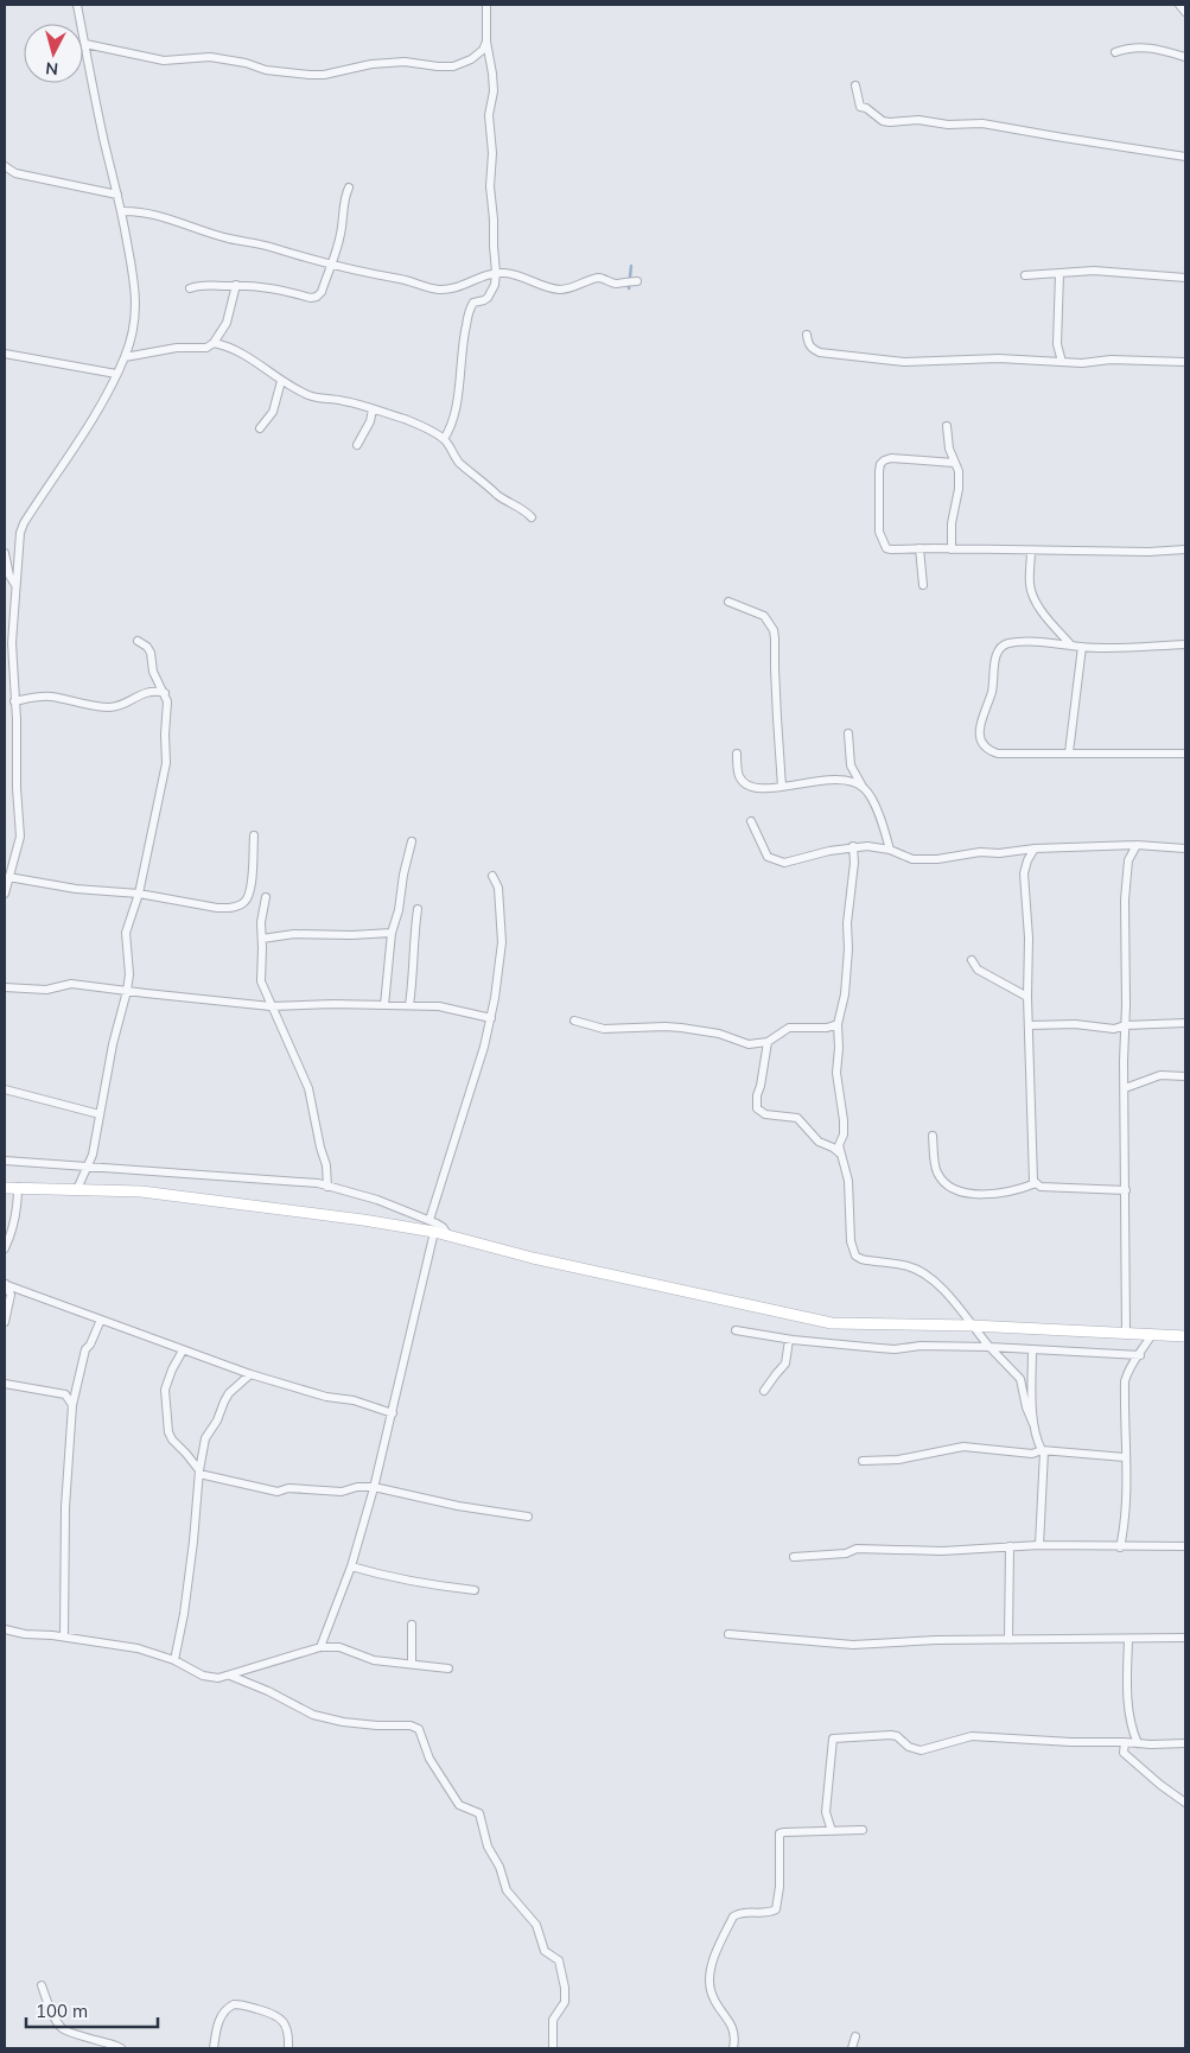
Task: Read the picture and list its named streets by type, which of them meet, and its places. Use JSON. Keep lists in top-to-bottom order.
{
  "scale_bar": "100 m",
  "north": "bottom"
}
